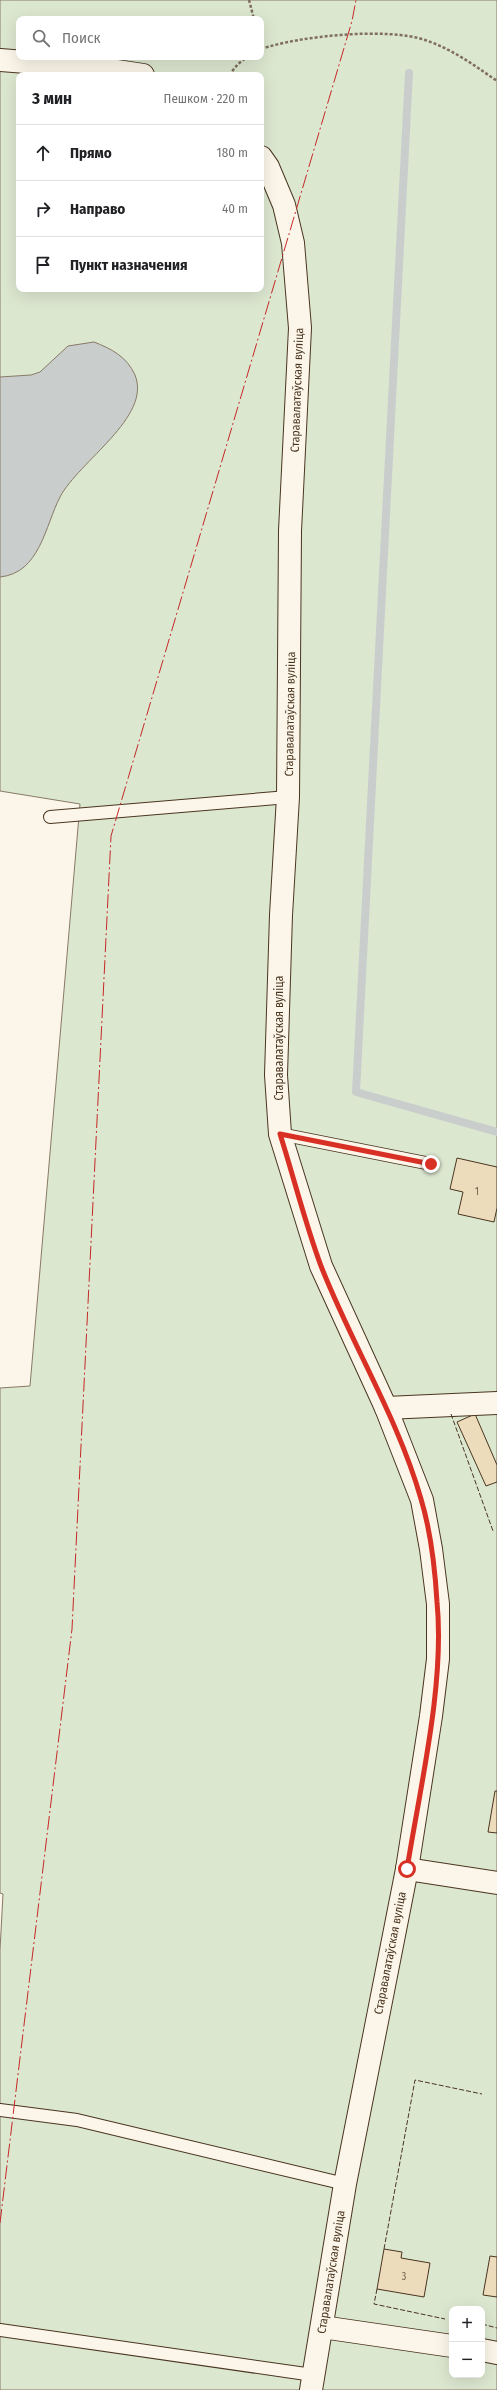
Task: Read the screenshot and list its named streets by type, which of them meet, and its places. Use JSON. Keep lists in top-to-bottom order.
{
  "streets": {
    "street": ["Старавалатаўская вуліца"]
  },
  "house_numbers": ["1", "3"],
  "page": {
    "search": "Поиск",
    "heading": ["3 мин", "Пешком · 220 m"],
    "list": [
      ["Прямо", "180 m"],
      ["Направо", "40 m"],
      "Пункт назначения"
    ],
    "map_buttons": ["+", "−"]
  }
}
